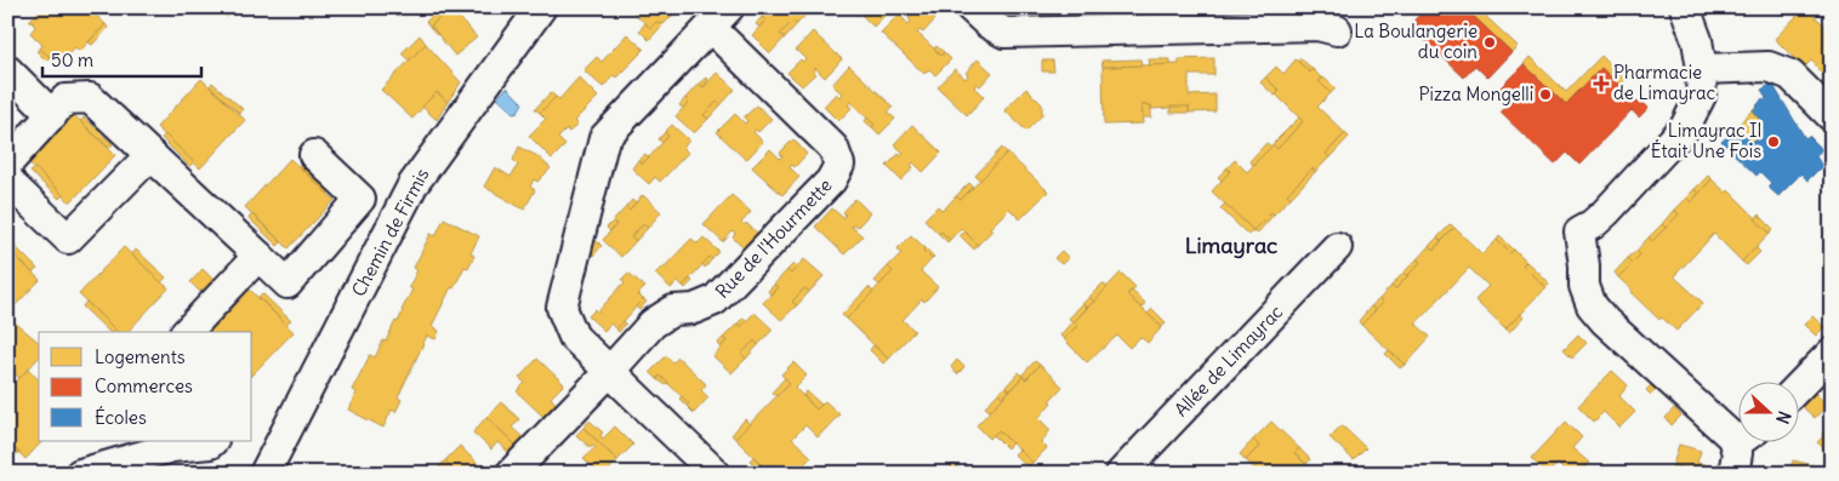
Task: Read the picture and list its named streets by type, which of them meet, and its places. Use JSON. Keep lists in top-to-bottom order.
{
  "streets": {
    "street": ["Chemin de Firmis", "Rue de l'Hourmette", "Allée de Limayrac"]
  },
  "districts": ["Limayrac"],
  "places": {
    "other": ["La Boulangerie du coin", "Pizza Mongelli", "Limayrac Il Était Une Fois"],
    "health": ["Pharmacie de Limayrac"]
  },
  "legend": ["Logements", "Commerces", "Écoles"],
  "scale_bar": "50 m",
  "north": "right"
}
